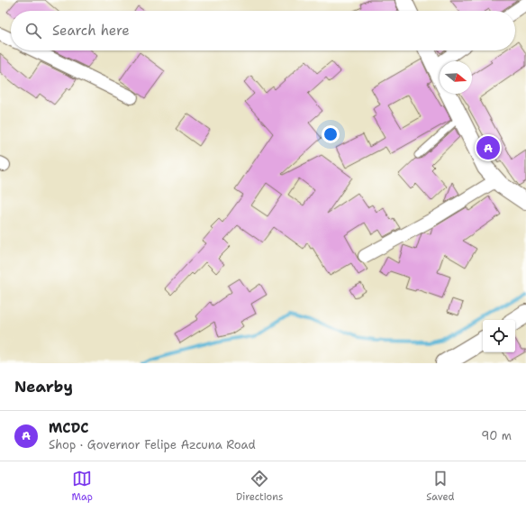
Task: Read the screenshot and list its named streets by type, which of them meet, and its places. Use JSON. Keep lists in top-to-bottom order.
{
  "north": "right",
  "page": {
    "search": "Search here",
    "pins": "A",
    "heading": "Nearby",
    "list": [
      {
        "mark": "A",
        "name": "MCDC",
        "note": "Shop · Governor Felipe Azcuna Road",
        "value": "90 m"
      }
    ],
    "nav": ["Map", "Directions", "Saved"]
  }
}
